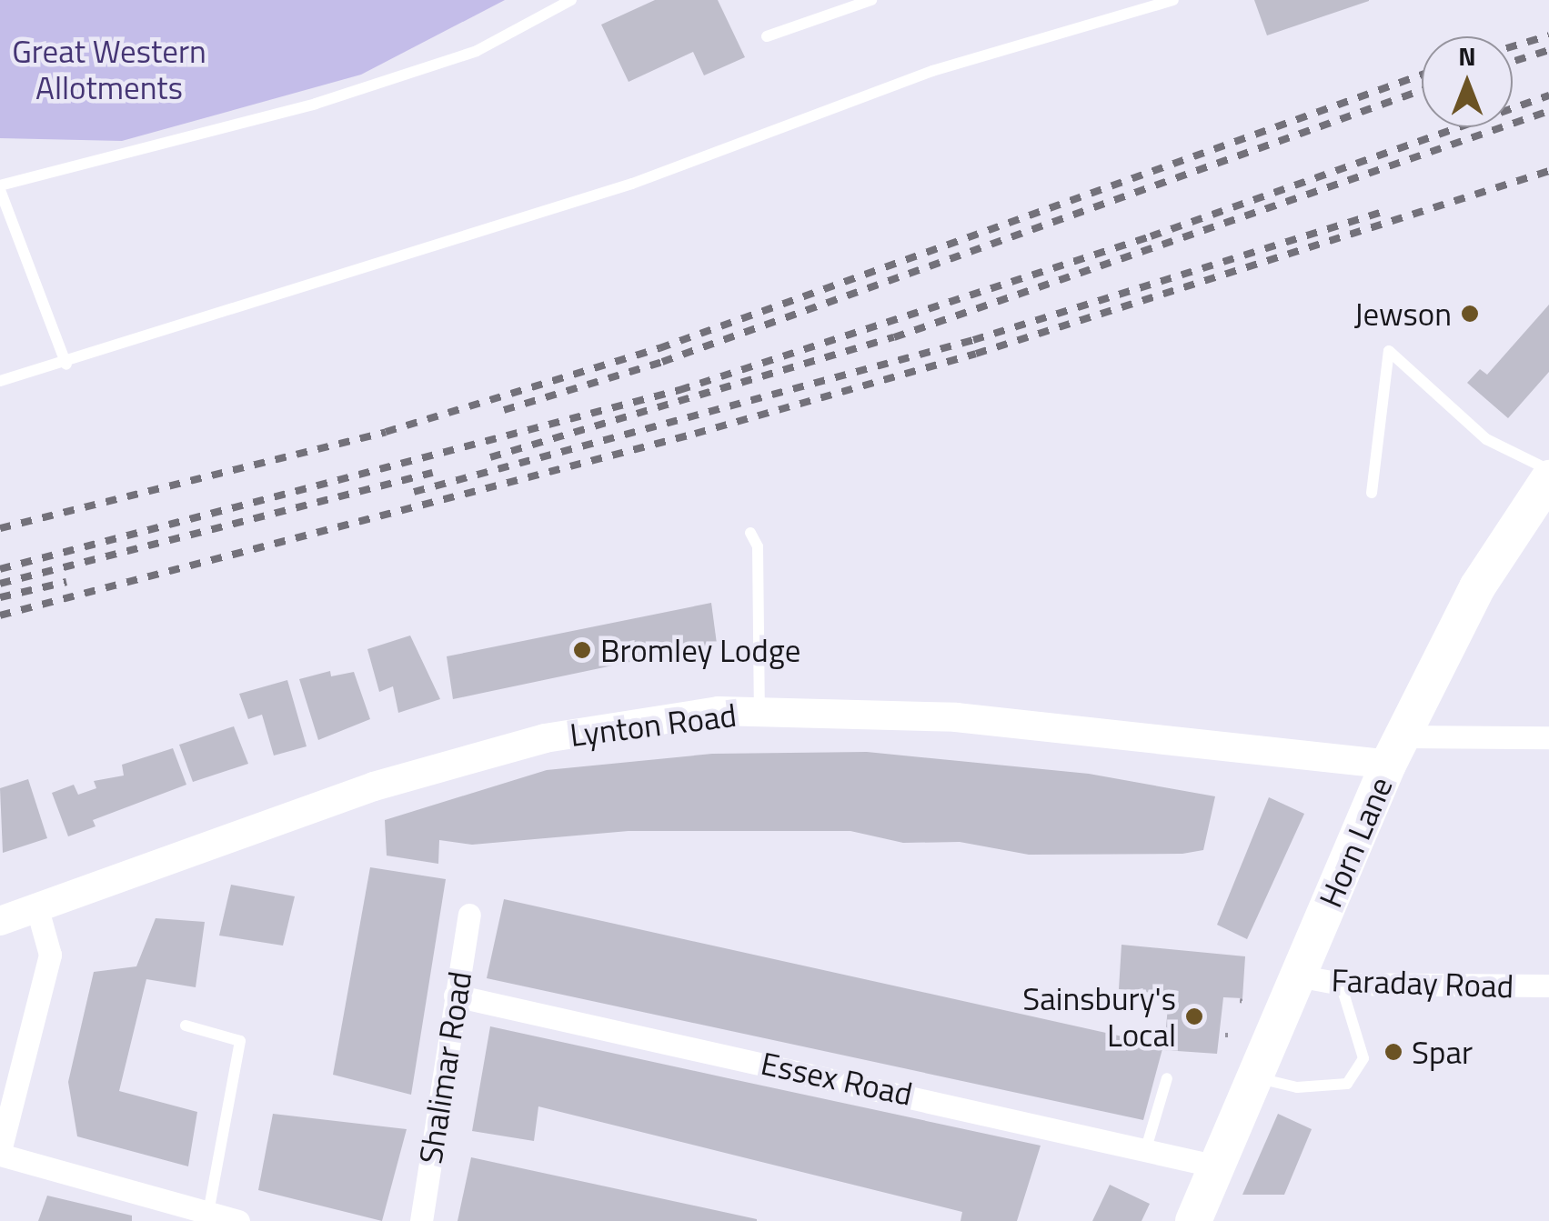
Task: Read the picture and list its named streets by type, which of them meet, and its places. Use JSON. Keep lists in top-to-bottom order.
{
  "streets": {
    "main road": ["Horn Lane"],
    "street": [
      "Lynton Road",
      "Faraday Road",
      "Shalimar Road",
      "Essex Road"
    ]
  },
  "crossings": [
    ["Lynton Road", "Horn Lane"],
    ["Horn Lane", "Faraday Road"],
    ["Horn Lane", "Essex Road"],
    ["Shalimar Road", "Essex Road"]
  ],
  "parks": ["Great Western Allotments"],
  "places": [
    "Jewson",
    "Bromley Lodge",
    "Sainsbury's Local",
    "Spar"
  ],
  "north": "top"
}
